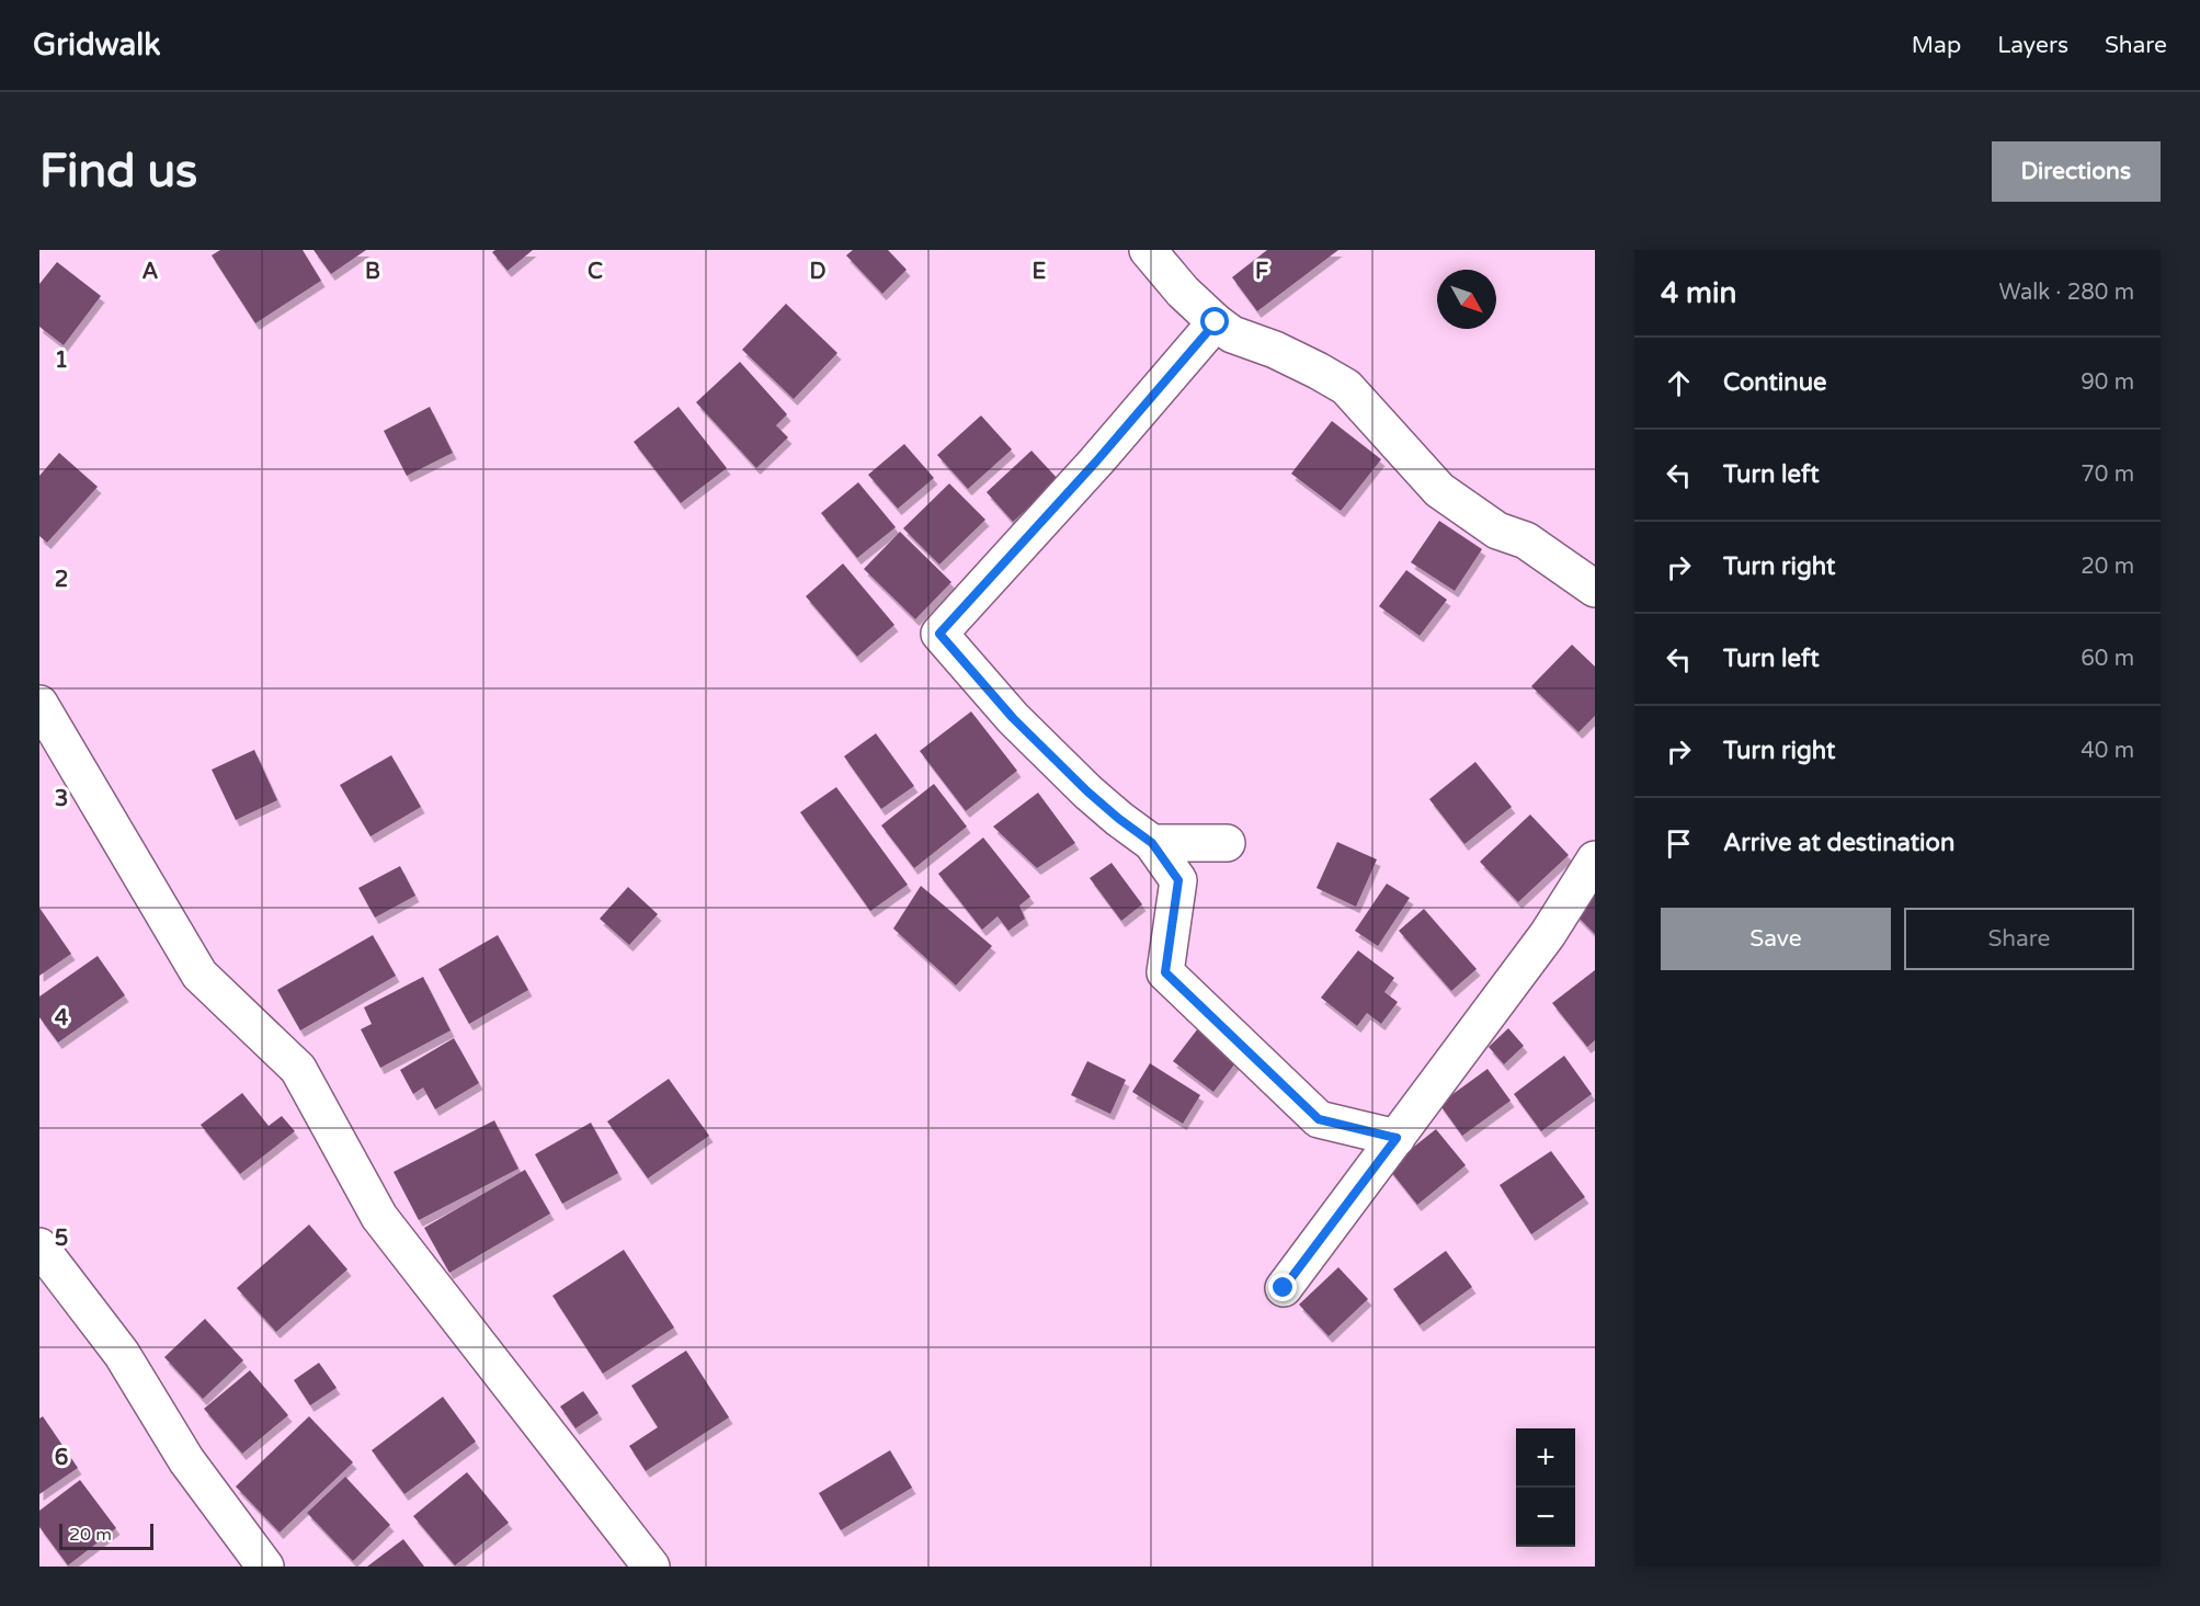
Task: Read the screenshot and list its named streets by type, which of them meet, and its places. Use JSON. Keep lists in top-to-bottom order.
{
  "scale_bar": "20 m",
  "north": "bottom right",
  "page": {
    "header": "Gridwalk",
    "nav": ["Map", "Layers", "Share"],
    "buttons": [
      "Directions",
      ["Save", "Share"]
    ],
    "title": "Find us",
    "heading": ["4 min", "Walk · 280 m"],
    "list": [
      ["Continue", "90 m"],
      ["Turn left", "70 m"],
      ["Turn right", "20 m"],
      ["Turn left", "60 m"],
      ["Turn right", "40 m"],
      "Arrive at destination"
    ],
    "map_buttons": ["+", "−"],
    "scale": "20 m"
  },
  "grid": {
    "columns": [
      "A",
      "B",
      "C",
      "D",
      "E",
      "F"
    ],
    "rows": [
      "1",
      "2",
      "3",
      "4",
      "5",
      "6"
    ]
  }
}
